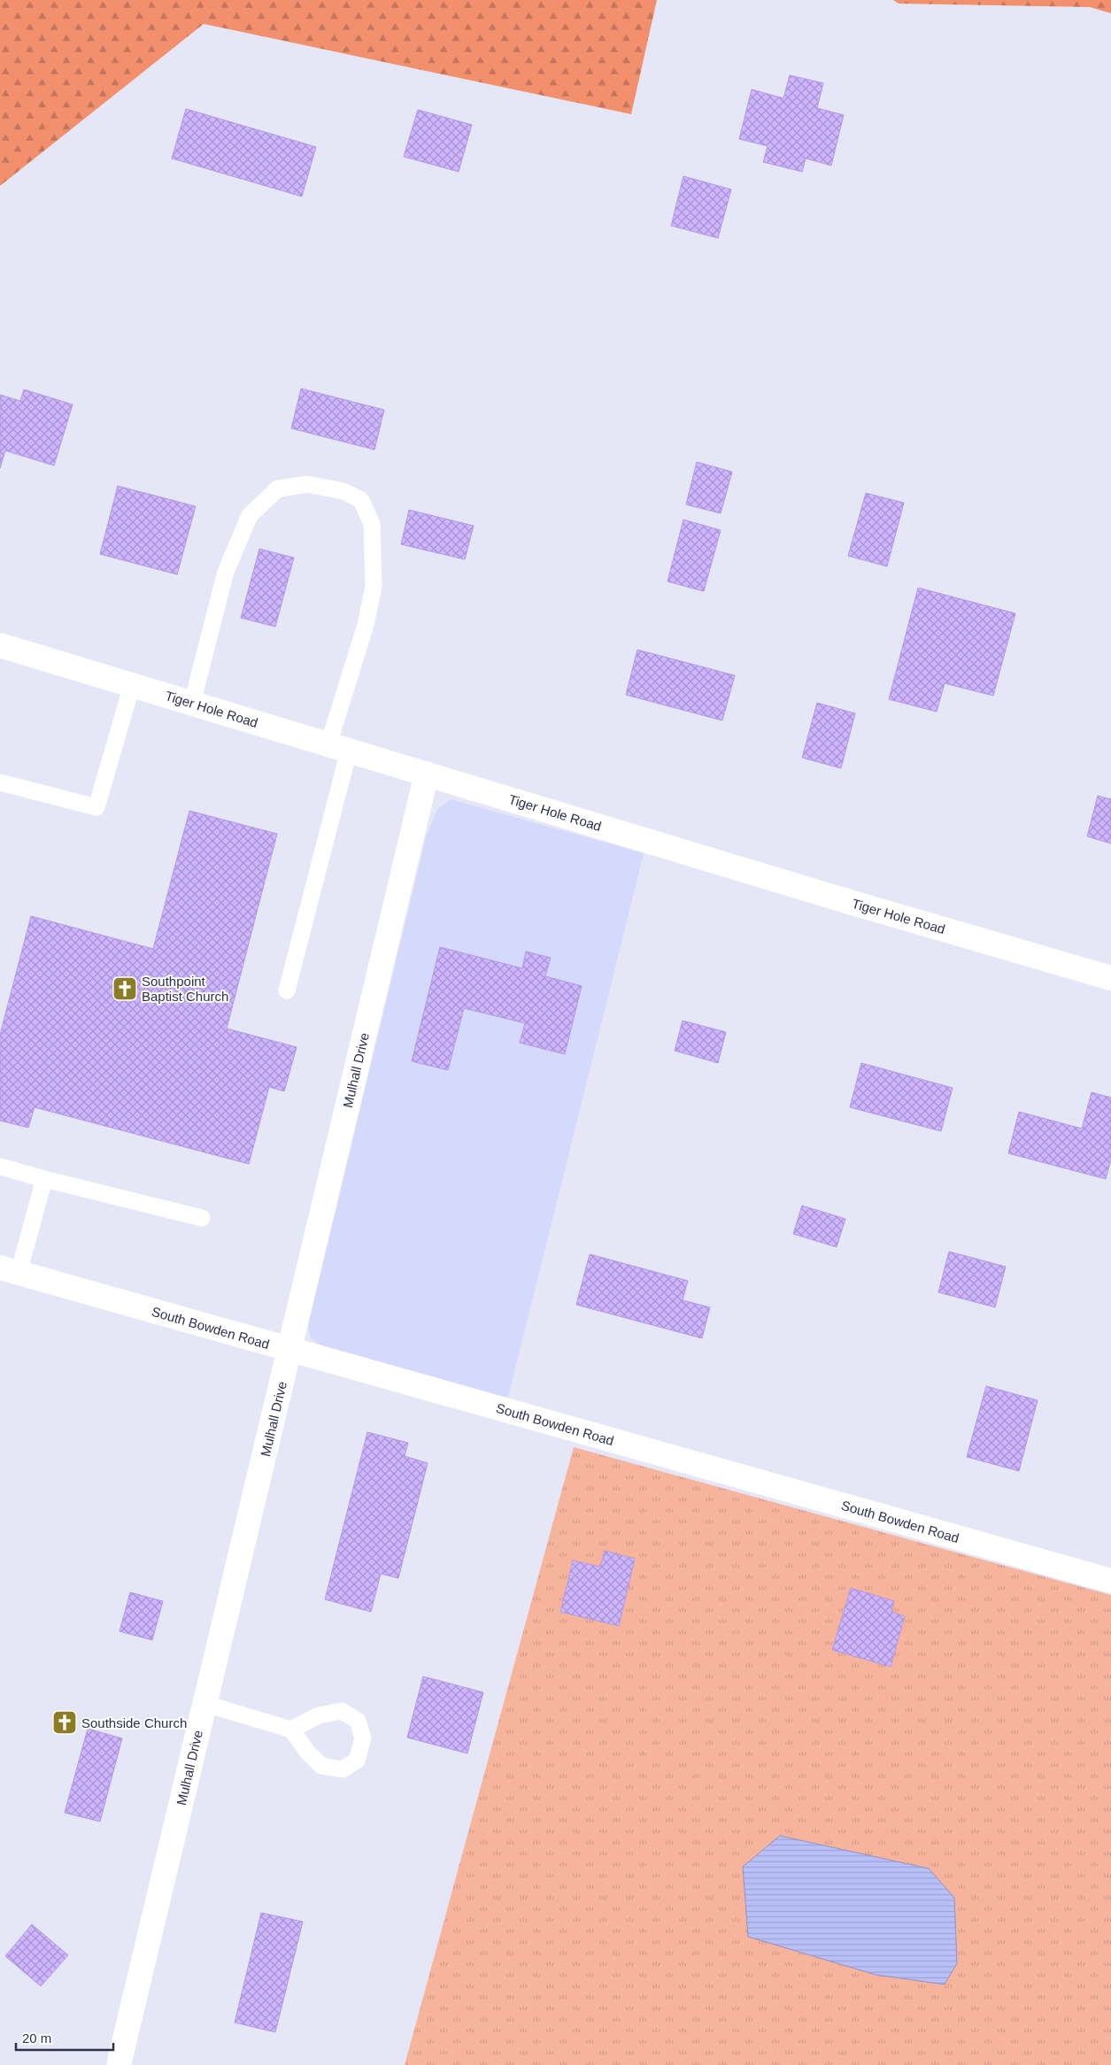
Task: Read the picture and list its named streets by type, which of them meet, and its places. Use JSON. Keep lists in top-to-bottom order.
{
  "streets": {
    "street": ["Tiger Hole Road", "Mulhall Drive", "South Bowden Road"]
  },
  "crossings": [
    ["Tiger Hole Road", "Mulhall Drive"],
    ["Mulhall Drive", "South Bowden Road"]
  ],
  "places": {
    "church": ["Southpoint Baptist Church", "Southside Church"]
  },
  "scale_bar": "20 m"
}
